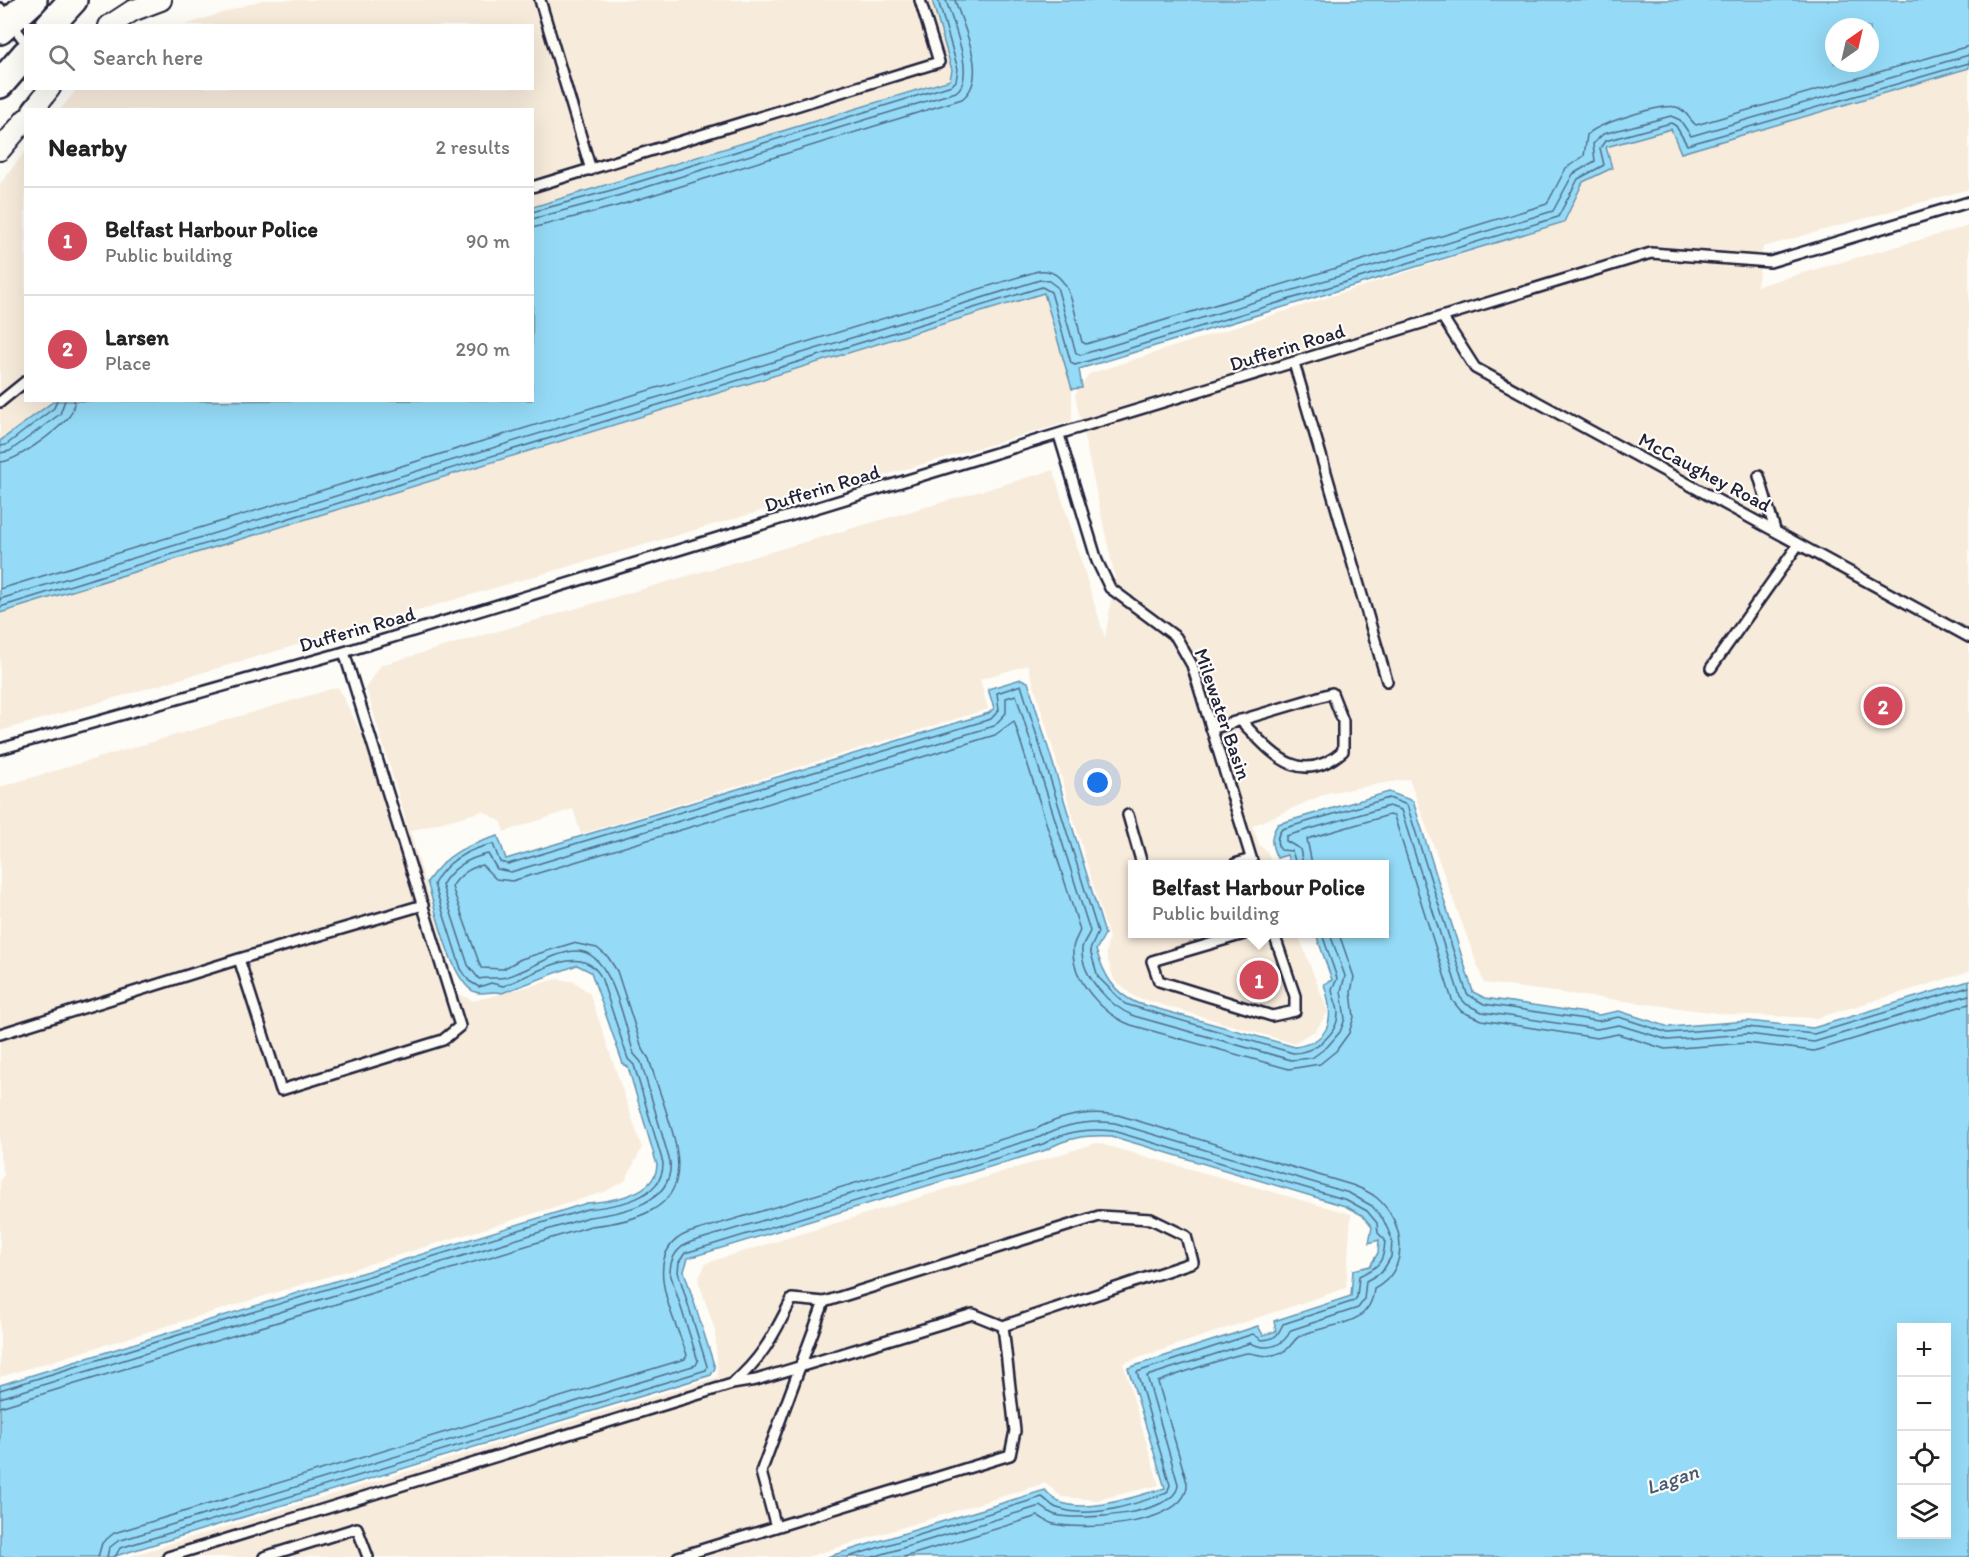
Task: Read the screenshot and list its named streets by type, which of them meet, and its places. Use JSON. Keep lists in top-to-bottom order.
{
  "streets": {
    "lane": ["Dufferin Road", "McCaughey Road", "Milewater Basin"]
  },
  "crossings": [
    ["Dufferin Road", "McCaughey Road"],
    ["Dufferin Road", "Milewater Basin"]
  ],
  "water": ["Lagan"],
  "north": "top right",
  "page": {
    "search": "Search here",
    "heading": ["Nearby", "2 results"],
    "list": [
      {
        "mark": "1",
        "name": "Belfast Harbour Police",
        "note": "Public building",
        "value": "90 m"
      },
      {
        "mark": "2",
        "name": "Larsen",
        "note": "Place",
        "value": "290 m"
      }
    ],
    "pins": ["2", "1"],
    "popup": ["Belfast Harbour Police", "Public building"],
    "map_buttons": ["+", "−"]
  }
}
